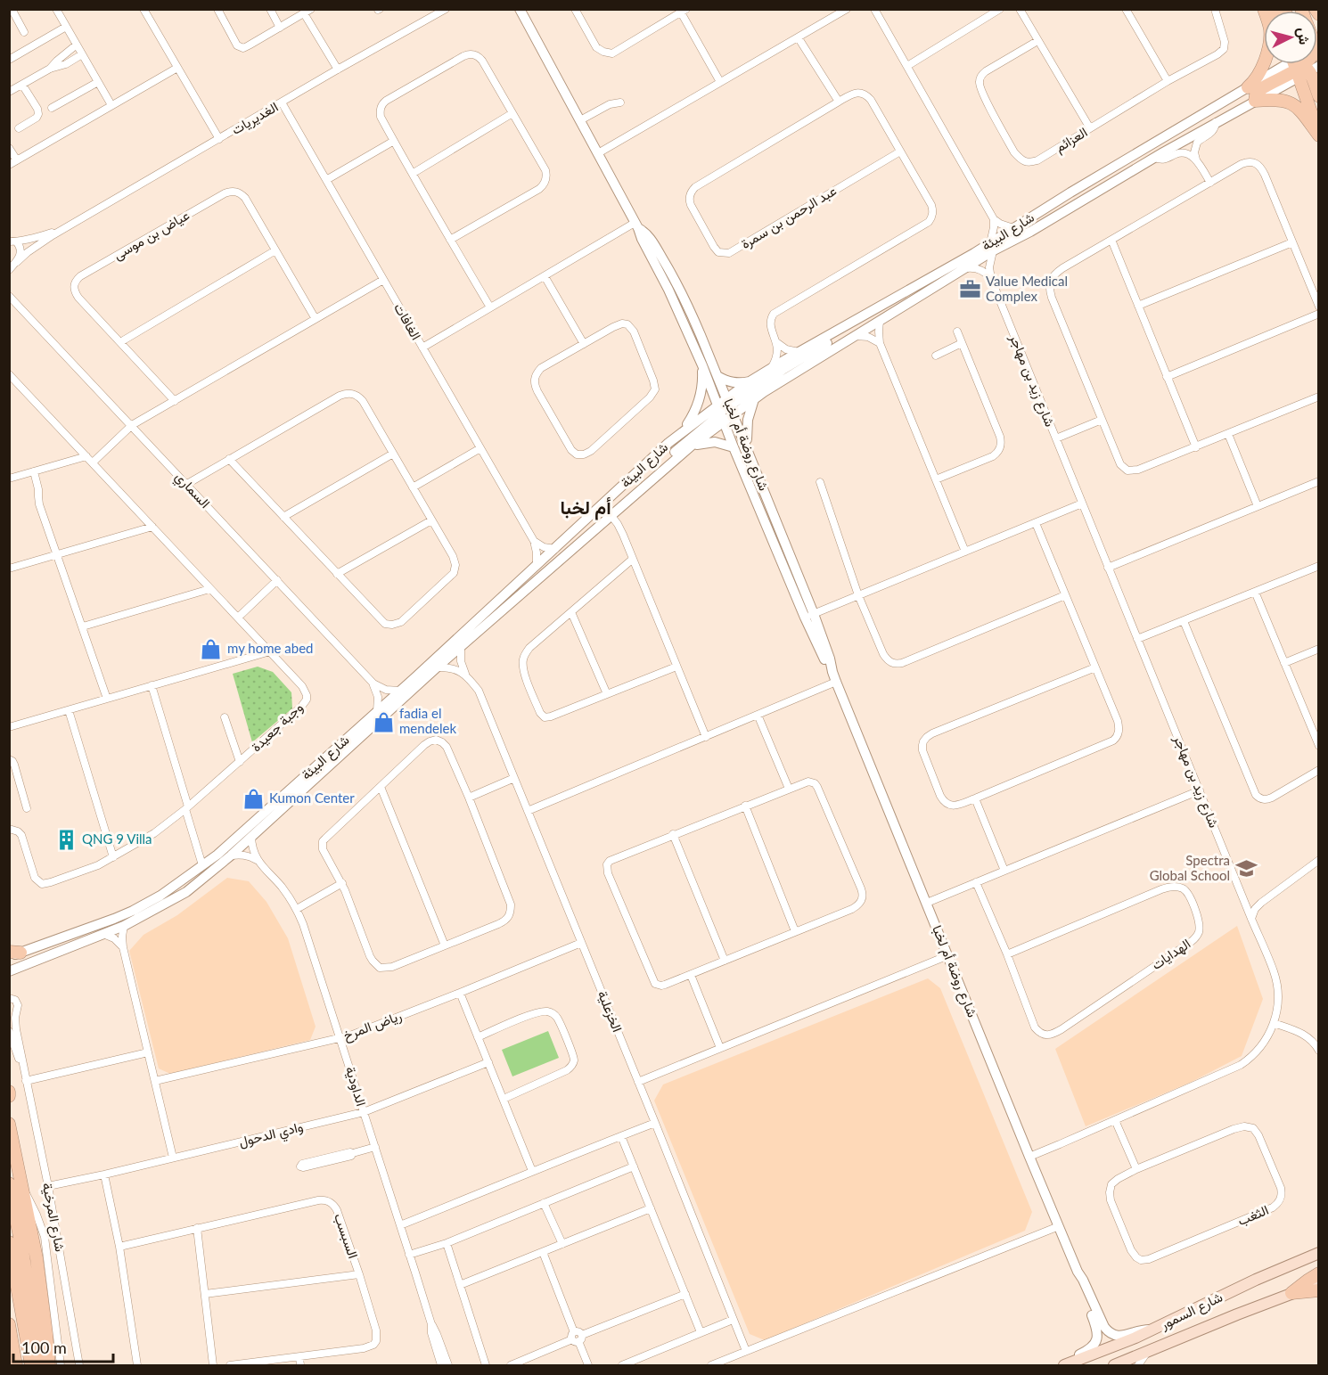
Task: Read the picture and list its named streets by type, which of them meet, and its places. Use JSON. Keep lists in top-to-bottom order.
{
  "streets": {
    "highway": ["شارع المرخية"],
    "main road": ["شارع السمور"],
    "street": [
      "الغديريات",
      "العزائم",
      "عبد الرحمن بن سمرة",
      "شارع البيئة",
      "عياض بن موسى",
      "الغافات",
      "شارع زيد بن مهاجر",
      "شارع روضة أم لخبا",
      "السماري",
      "وجبة جعيدة",
      "الهدايات",
      "الخزعلية",
      "رياض المرخ",
      "الداودية",
      "وادي الدحول",
      "الثغب",
      "السبسب"
    ]
  },
  "crossings": [
    ["الغديريات", "الغافات"],
    ["عبد الرحمن بن سمرة", "شارع البيئة"],
    ["شارع البيئة", "الغافات"],
    ["شارع البيئة", "شارع زيد بن مهاجر"],
    ["شارع البيئة", "شارع روضة أم لخبا"],
    ["شارع البيئة", "الخزعلية"],
    ["شارع البيئة", "الداودية"],
    ["شارع زيد بن مهاجر", "شارع روضة أم لخبا"],
    ["شارع روضة أم لخبا", "شارع السمور"],
    ["الخزعلية", "رياض المرخ"],
    ["رياض المرخ", "الداودية"],
    ["الداودية", "وادي الدحول"],
    ["وادي الدحول", "شارع المرخية"]
  ],
  "districts": ["أم لخبا"],
  "places": {
    "office": ["Value Medical Complex"],
    "shop": ["my home abed", "fadia el mendelek", "Kumon Center"],
    "building": ["QNG 9 Villa"],
    "school or university": ["Spectra Global School"]
  },
  "scale_bar": "100 m",
  "north": "right"
}
